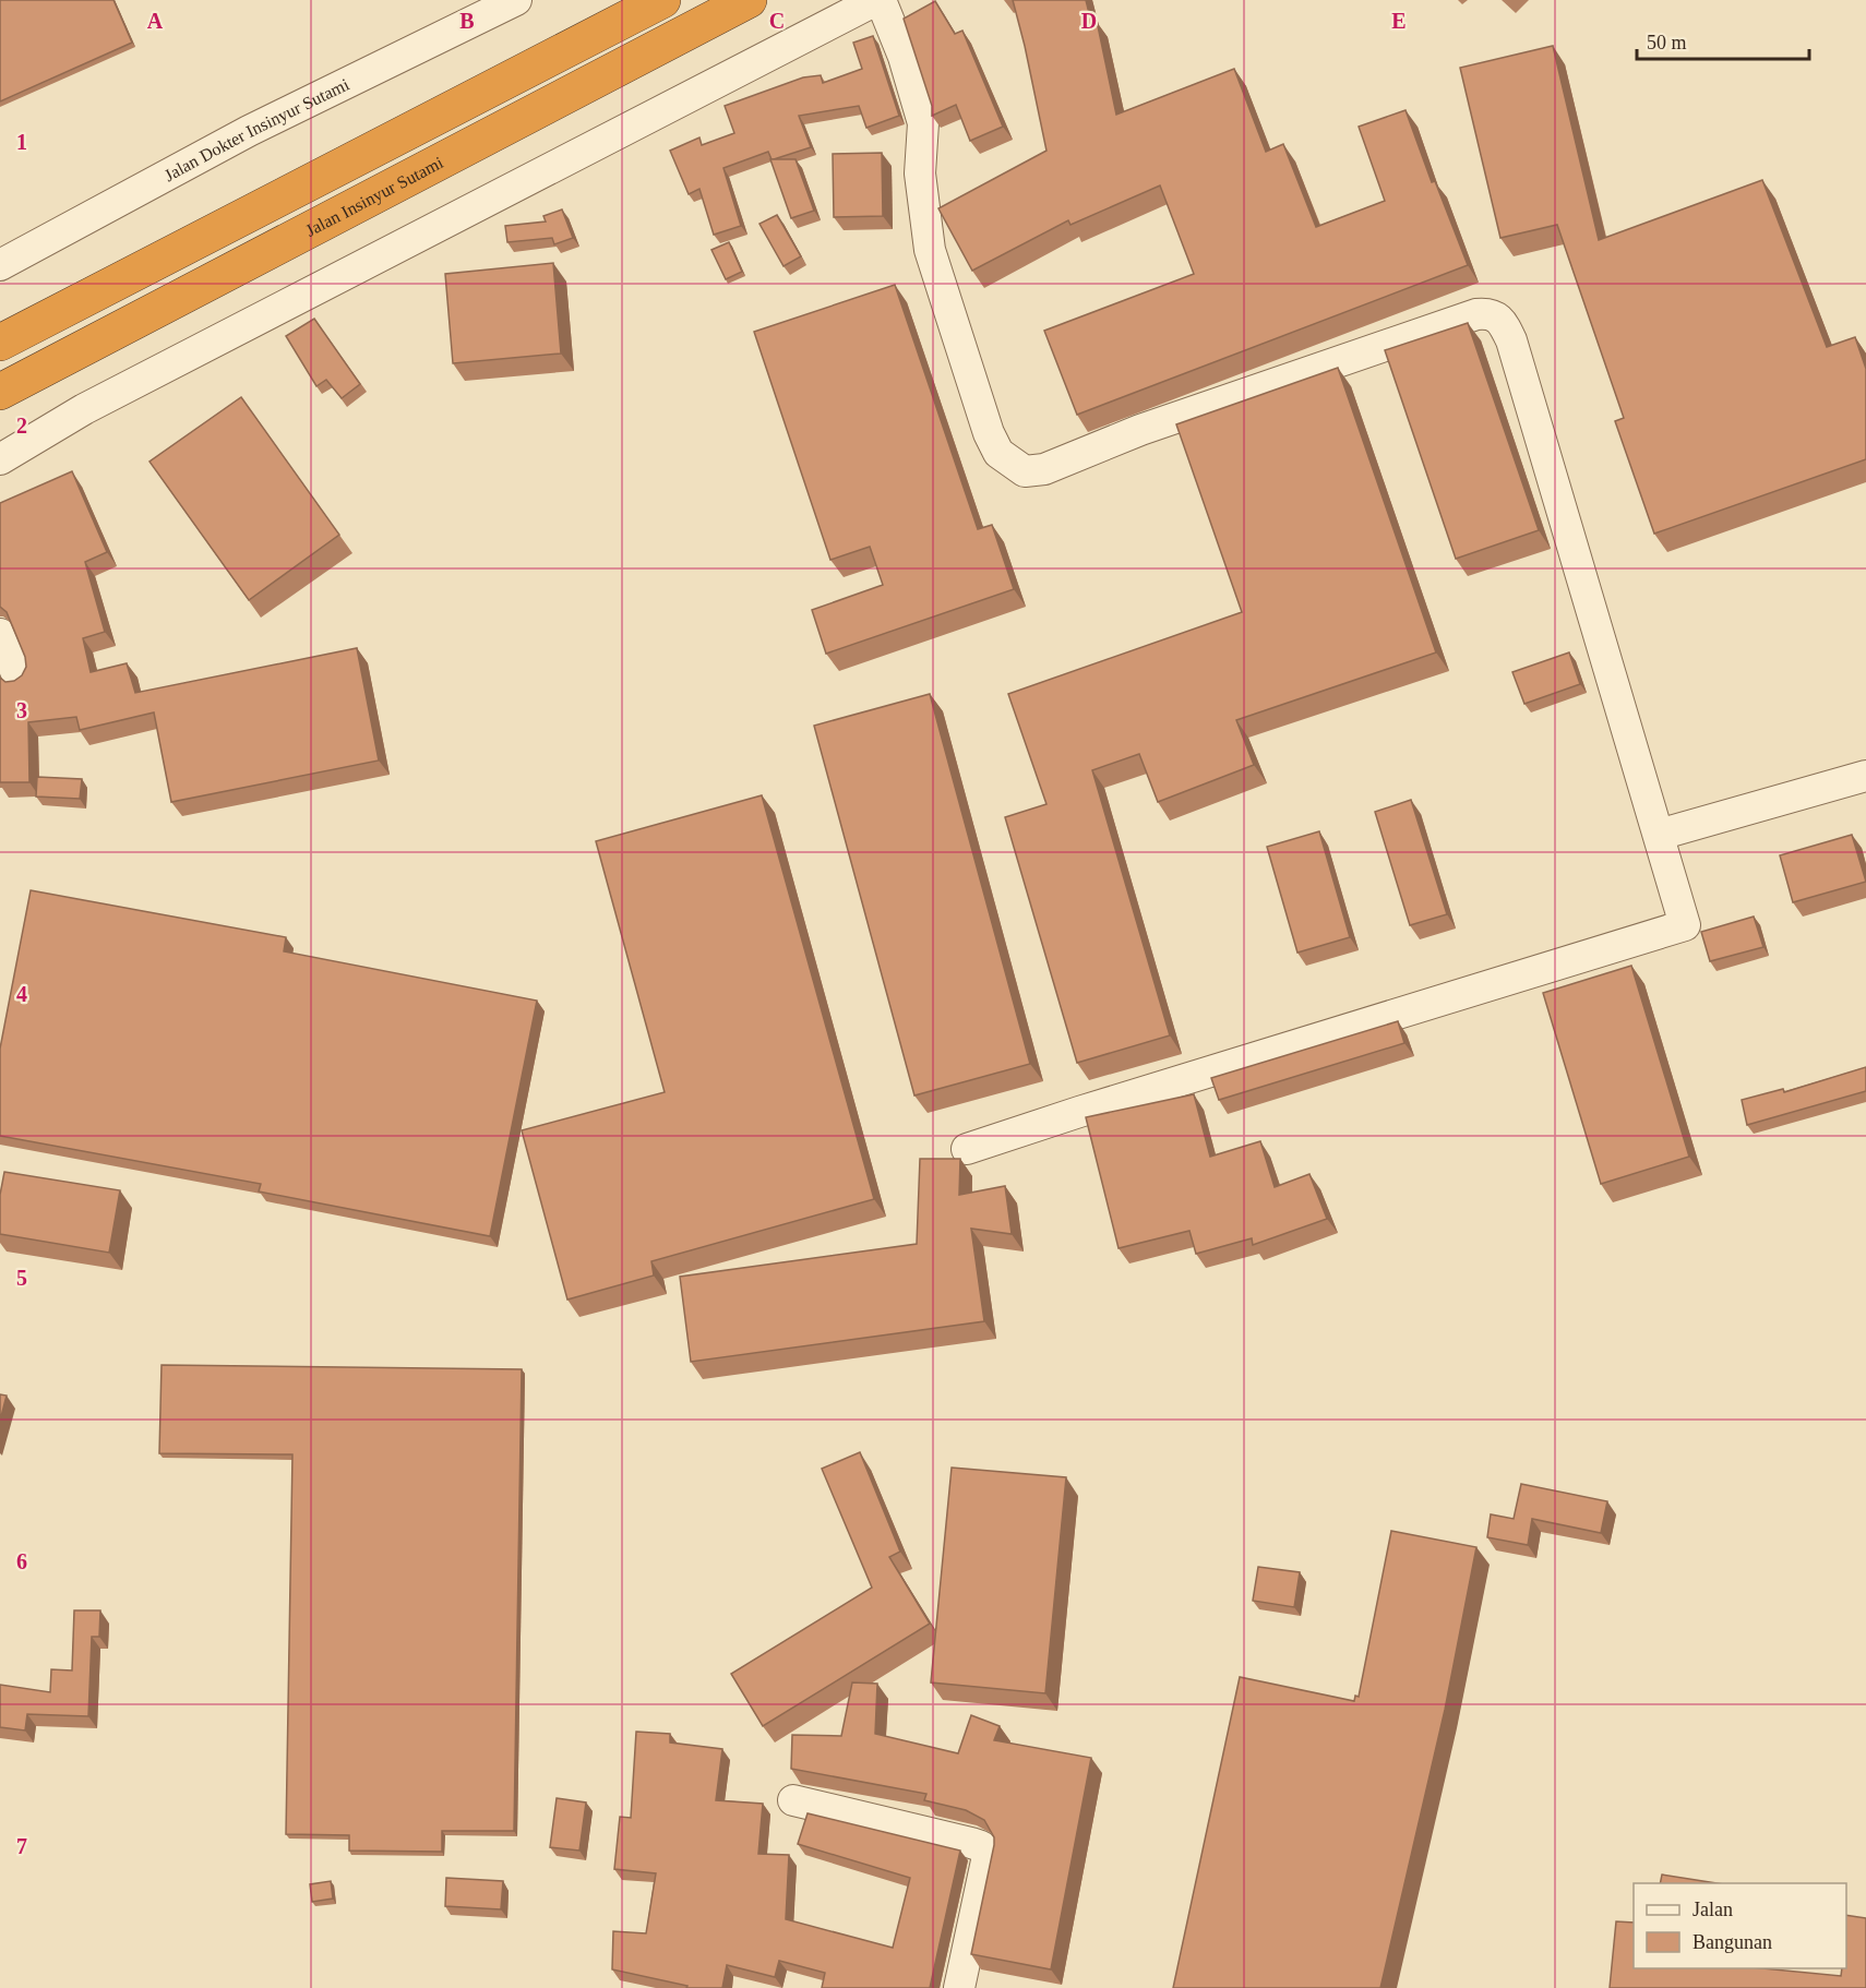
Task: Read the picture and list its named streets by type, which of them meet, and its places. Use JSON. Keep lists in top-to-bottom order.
{
  "streets": {
    "highway": ["Jalan Insinyur Sutami"],
    "street": ["Jalan Dokter Insinyur Sutami"]
  },
  "legend": ["Jalan", "Bangunan"],
  "scale_bar": "50 m",
  "grid": {
    "columns": [
      "A",
      "B",
      "C",
      "D",
      "E"
    ],
    "rows": [
      "1",
      "2",
      "3",
      "4",
      "5",
      "6",
      "7"
    ]
  }
}
